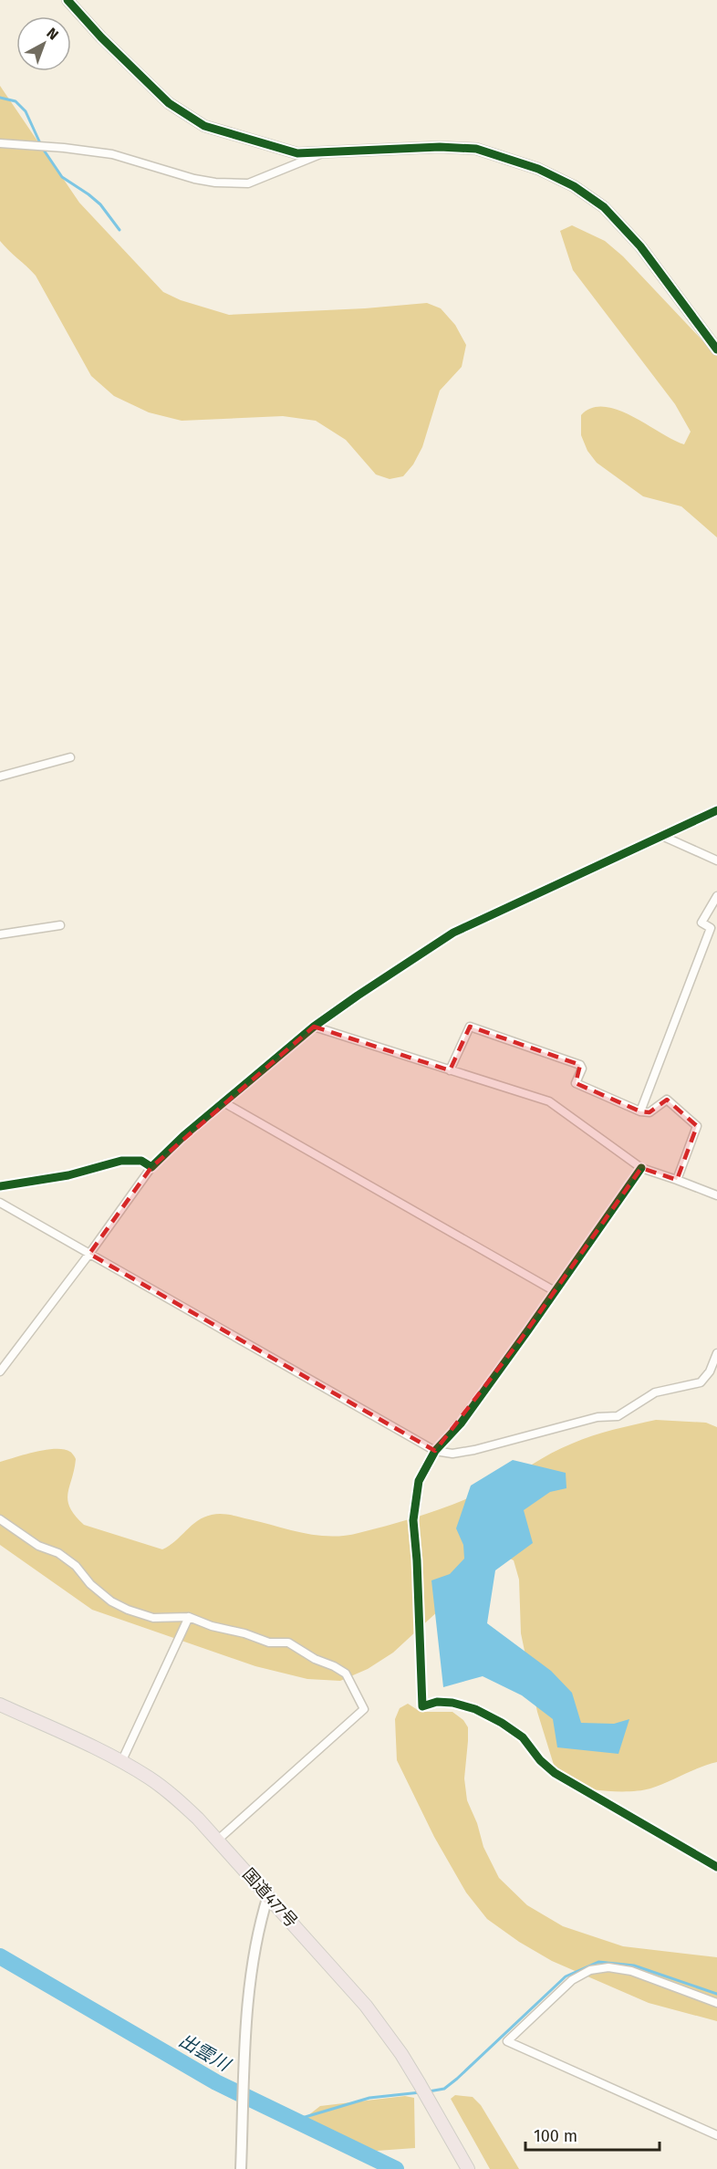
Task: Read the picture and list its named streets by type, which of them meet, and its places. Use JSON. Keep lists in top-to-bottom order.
{
  "streets": {
    "highway": ["国道477号"]
  },
  "water": ["出雲川"],
  "scale_bar": "100 m",
  "north": "top right"
}
